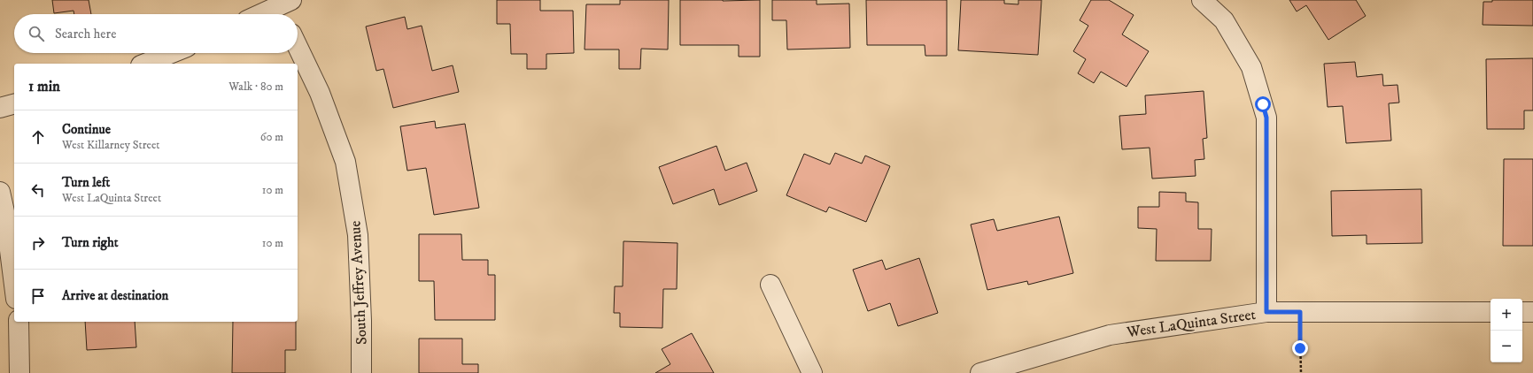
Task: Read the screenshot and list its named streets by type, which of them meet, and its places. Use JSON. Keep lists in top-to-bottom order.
{
  "streets": {
    "street": ["South Jeffrey Avenue", "West LaQuinta Street"]
  },
  "page": {
    "search": "Search here",
    "heading": ["1 min", "Walk · 80 m"],
    "list": [
      ["Continue", "West Killarney Street", "60 m"],
      ["Turn left", "West LaQuinta Street", "10 m"],
      ["Turn right", "10 m"],
      "Arrive at destination"
    ],
    "map_buttons": ["+", "−"]
  }
}
